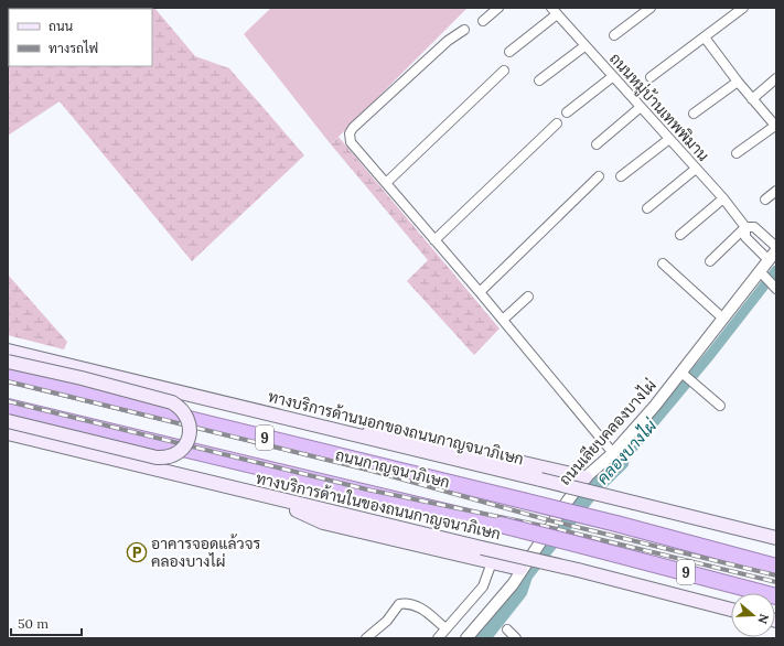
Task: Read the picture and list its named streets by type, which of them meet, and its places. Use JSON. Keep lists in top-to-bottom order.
{
  "streets": {
    "highway": ["9", "ถนนกาญจนาภิเษก"],
    "main road": ["ทางบริการด้านนอกของถนนกาญจนาภิเษก", "ทางบริการด้านในของถนนกาญจนาภิเษก"],
    "street": ["ถนนหมู่บ้านเทพพิมาน", "ถนนเลียบคลองบางไผ่"]
  },
  "crossings": [
    ["ถนนหมู่บ้านเทพพิมาน", "ถนนเลียบคลองบางไผ่"]
  ],
  "water": ["คลองบางไผ่"],
  "places": {
    "parking": ["อาคารจอดแล้วจร คลองบางไผ่"]
  },
  "legend": ["ถนน", "ทางรถไฟ"],
  "scale_bar": "50 m",
  "north": "right"
}
